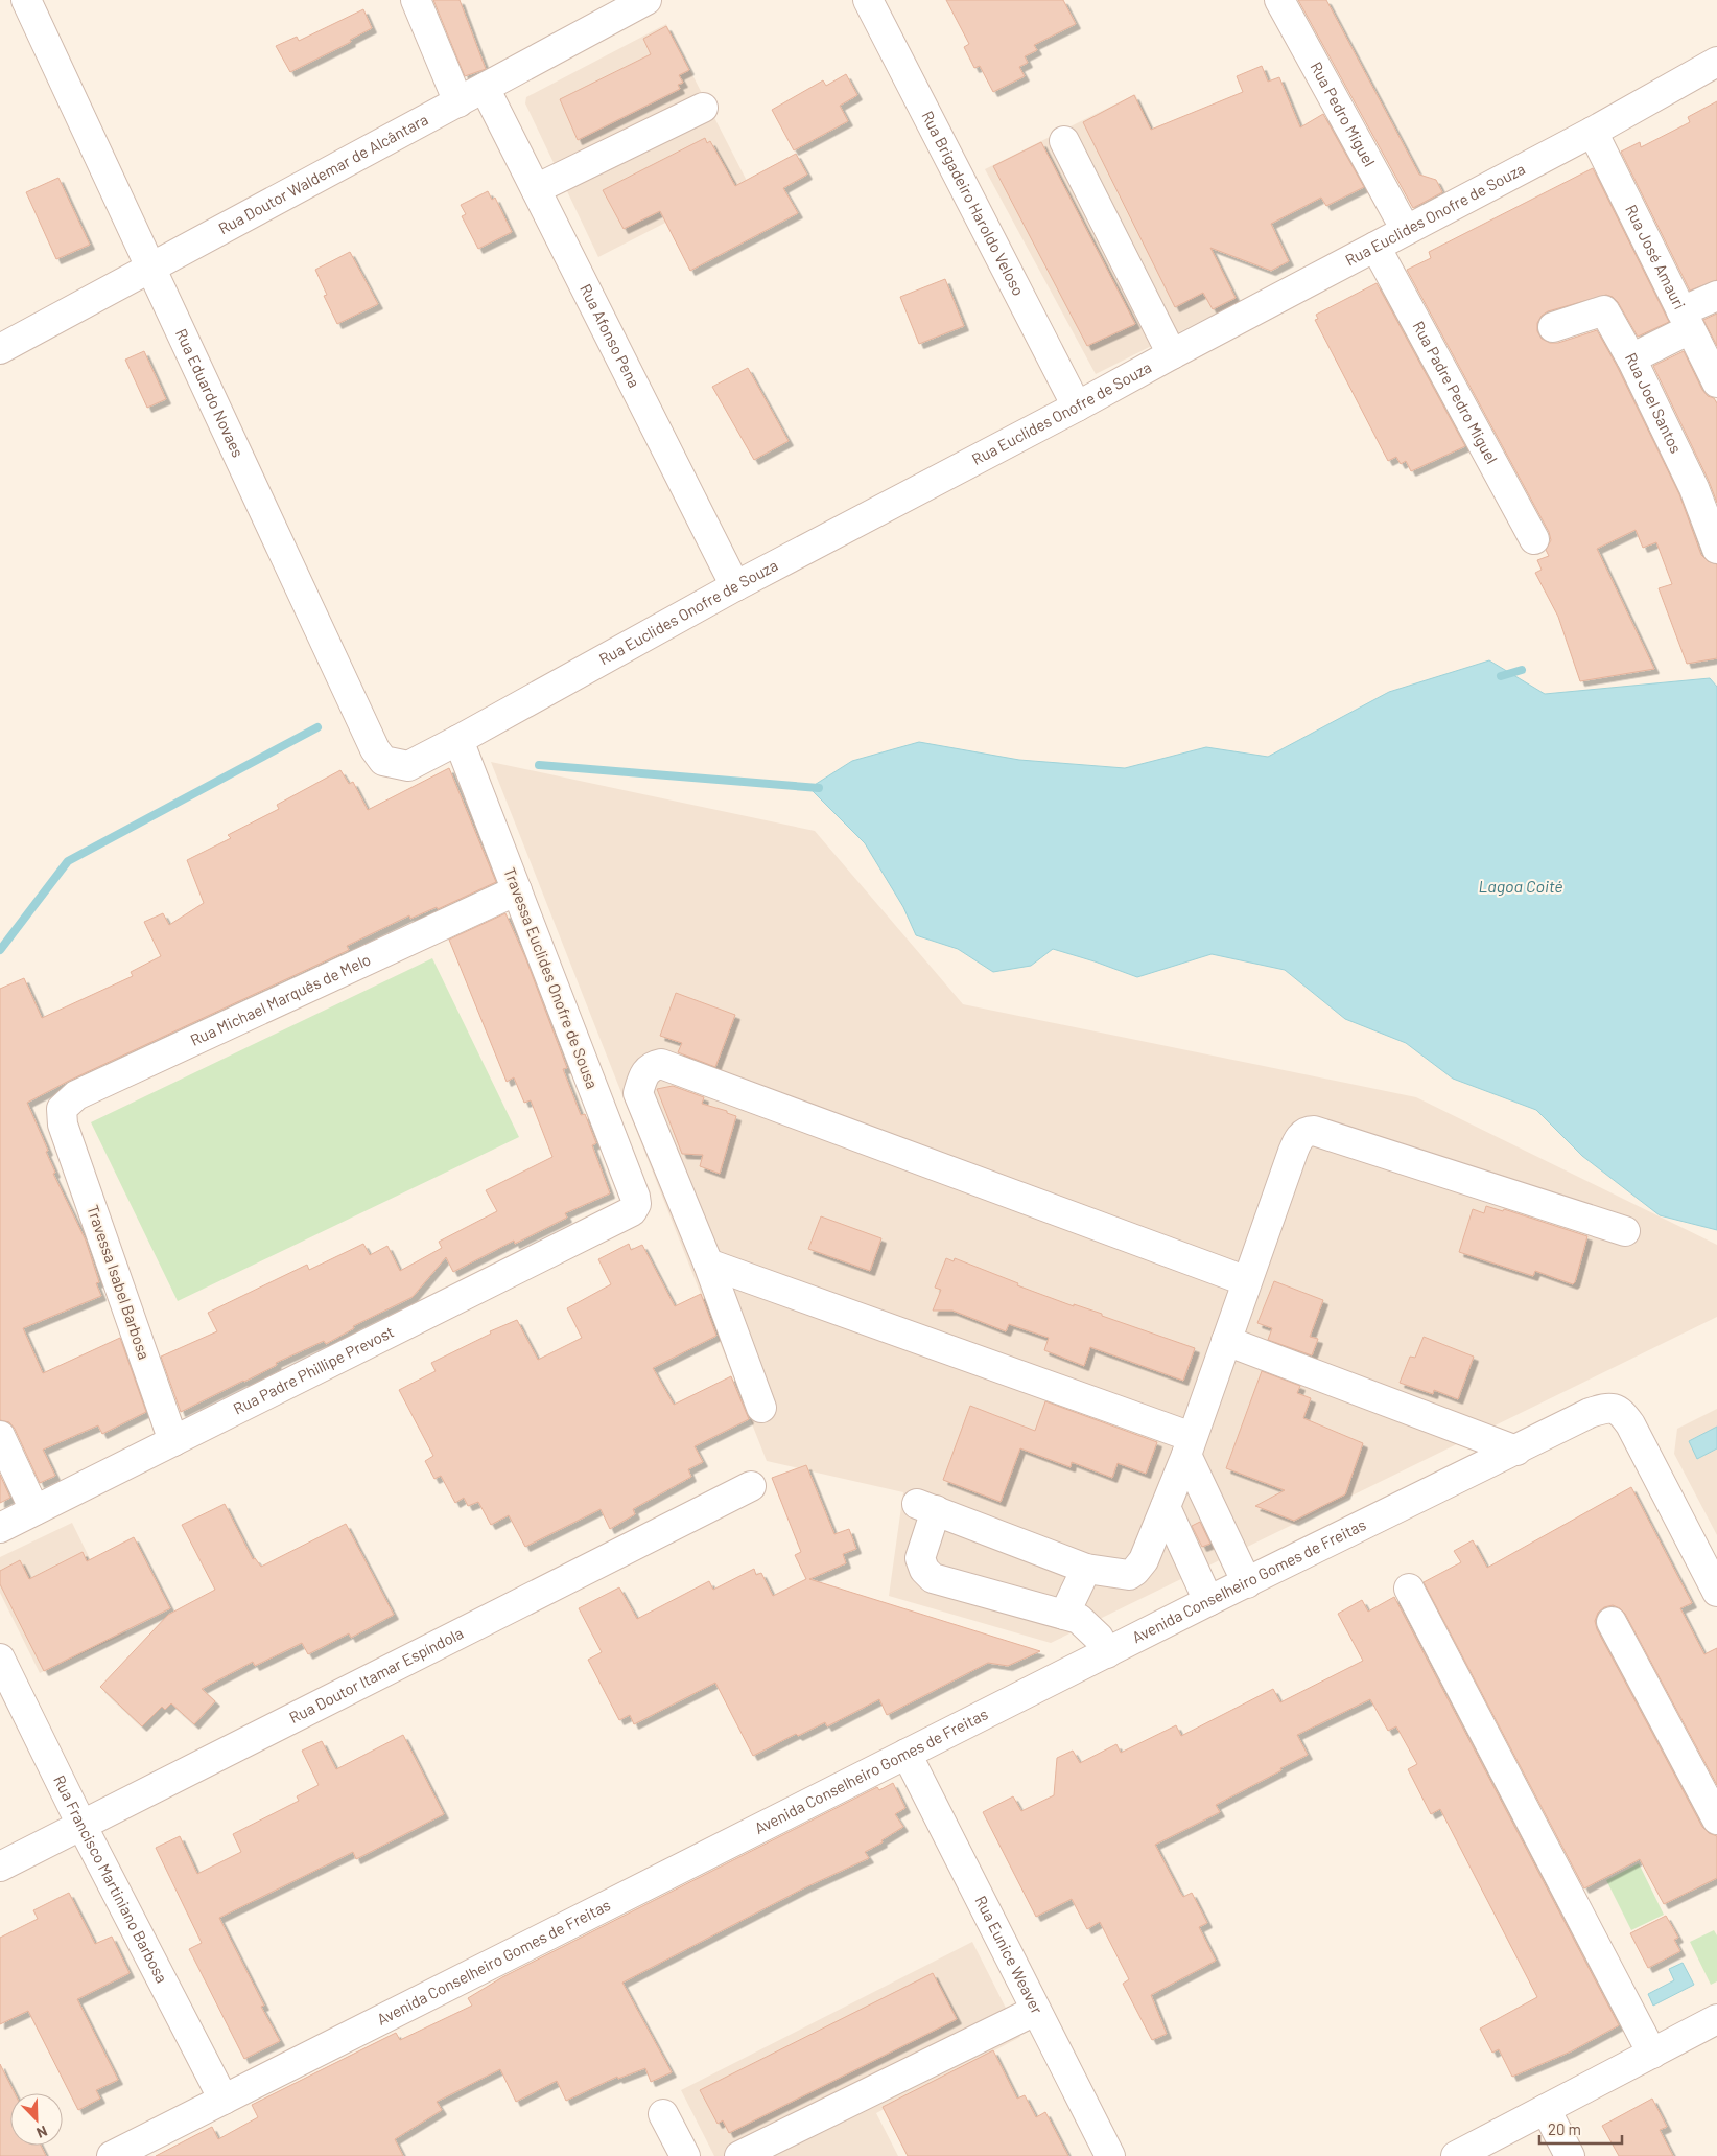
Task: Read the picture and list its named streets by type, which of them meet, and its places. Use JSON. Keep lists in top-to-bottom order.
{
  "streets": {
    "street": [
      "Rua Pedro Miguel",
      "Rua Doutor Waldemar de Alcântara",
      "Rua Brigadeiro Haroldo Veloso",
      "Rua Euclides Onofre de Souza",
      "Rua José Amauri",
      "Rua Afonso Pena",
      "Rua Eduardo Novaes",
      "Rua Padre Pedro Miguel",
      "Rua Joel Santos",
      "Travessa Euclides Onofre de Sousa",
      "Rua Michael Marquês de Melo",
      "Travessa Isabel Barbosa",
      "Rua Padre Phillipe Prevost",
      "Avenida Conselheiro Gomes de Freitas",
      "Rua Doutor Itamar Espíndola",
      "Rua Francisco Martiniano Barbosa",
      "Rua Eunice Weaver"
    ]
  },
  "crossings": [
    ["Rua Pedro Miguel", "Rua Euclides Onofre de Souza"],
    ["Rua Doutor Waldemar de Alcântara", "Rua Afonso Pena"],
    ["Rua Doutor Waldemar de Alcântara", "Rua Eduardo Novaes"],
    ["Rua Brigadeiro Haroldo Veloso", "Rua Euclides Onofre de Souza"],
    ["Rua Euclides Onofre de Souza", "Rua José Amauri"],
    ["Rua Euclides Onofre de Souza", "Rua Afonso Pena"],
    ["Rua Euclides Onofre de Souza", "Rua Eduardo Novaes"],
    ["Rua Euclides Onofre de Souza", "Rua Padre Pedro Miguel"],
    ["Rua Euclides Onofre de Souza", "Travessa Euclides Onofre de Sousa"],
    ["Travessa Euclides Onofre de Sousa", "Rua Michael Marquês de Melo"],
    ["Travessa Euclides Onofre de Sousa", "Rua Padre Phillipe Prevost"],
    ["Rua Michael Marquês de Melo", "Travessa Isabel Barbosa"],
    ["Travessa Isabel Barbosa", "Rua Padre Phillipe Prevost"],
    ["Avenida Conselheiro Gomes de Freitas", "Rua Francisco Martiniano Barbosa"],
    ["Avenida Conselheiro Gomes de Freitas", "Rua Eunice Weaver"],
    ["Rua Doutor Itamar Espíndola", "Rua Francisco Martiniano Barbosa"]
  ],
  "water": ["Lagoa Coité"],
  "scale_bar": "20 m",
  "north": "bottom right"
}
